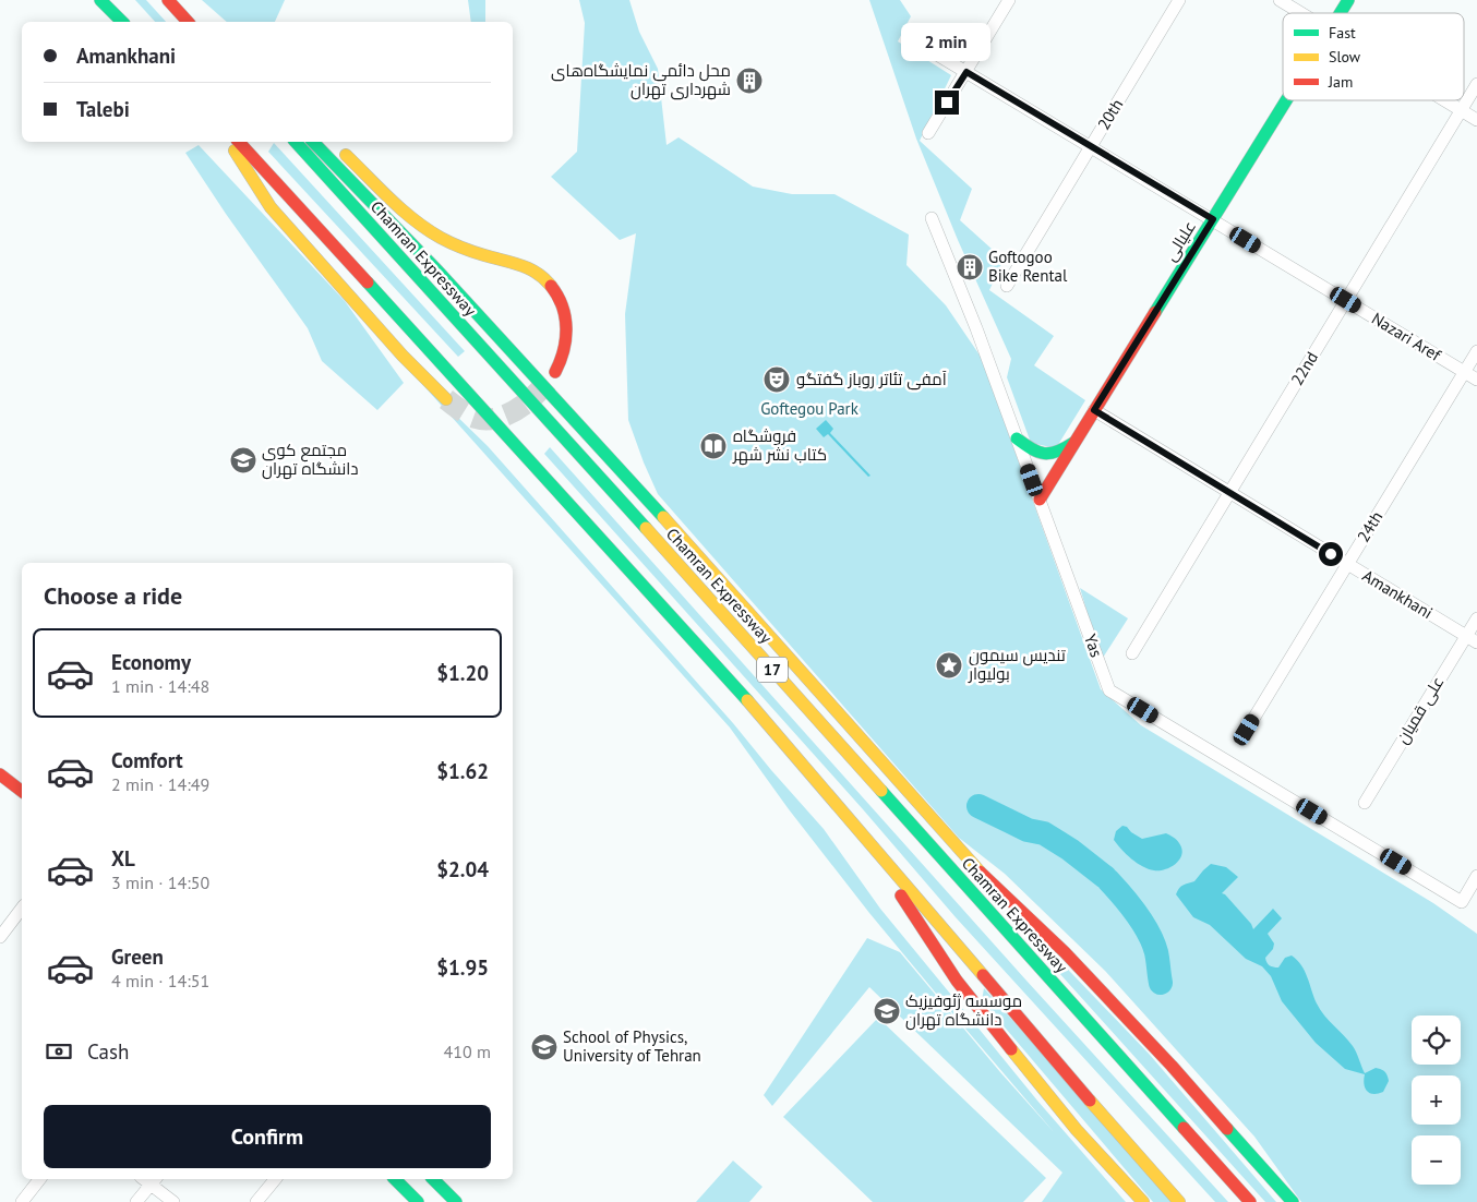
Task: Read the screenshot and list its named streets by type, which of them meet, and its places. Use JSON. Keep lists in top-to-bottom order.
{
  "streets": {
    "main road": ["علیالی", "Chamran Expressway", "17"],
    "street": [
      "20th",
      "Nazari Aref",
      "22nd",
      "24th",
      "Amankhani",
      "Yas",
      "علی قمیان"
    ]
  },
  "crossings": [
    ["20th", "Nazari Aref"],
    ["علیالی", "Nazari Aref"],
    ["علیالی", "Amankhani"],
    ["علیالی", "Yas"],
    ["Nazari Aref", "22nd"],
    ["Nazari Aref", "24th"],
    ["22nd", "Amankhani"],
    ["24th", "Amankhani"],
    ["Amankhani", "علی قمیان"]
  ],
  "parks": ["Goftegou Park"],
  "places": {
    "building": ["محل دائمی نمایشگاه‌های شهرداری تهران", "Goftogoo Bike Rental"],
    "theatre": ["آمفی تئاتر روباز گفتگو"],
    "library": ["فروشگاه کتاب نشر شهر"],
    "school or university": ["مجتمع کوی دانشگاه تهران", "موسسه ژئوفیزیک دانشگاه تهران", "School of Physics, University of Tehran"],
    "place": ["تندیس سیمون بولیوار"]
  },
  "legend": ["Fast", "Slow", "Jam"],
  "page": {
    "banner": ["Amankhani", "Talebi"],
    "bubble": "2 min",
    "heading": "Choose a ride",
    "list": [
      {
        "name": "Economy",
        "note": "1 min · 14:48",
        "value": "$1.20"
      },
      {
        "name": "Comfort",
        "note": "2 min · 14:49",
        "value": "$1.62"
      },
      {
        "name": "XL",
        "note": "3 min · 14:50",
        "value": "$2.04"
      },
      {
        "name": "Green",
        "note": "4 min · 14:51",
        "value": "$1.95"
      }
    ],
    "map_buttons": ["+", "−"],
    "pay": ["Cash", "410 m"],
    "buttons": "Confirm"
  }
}
